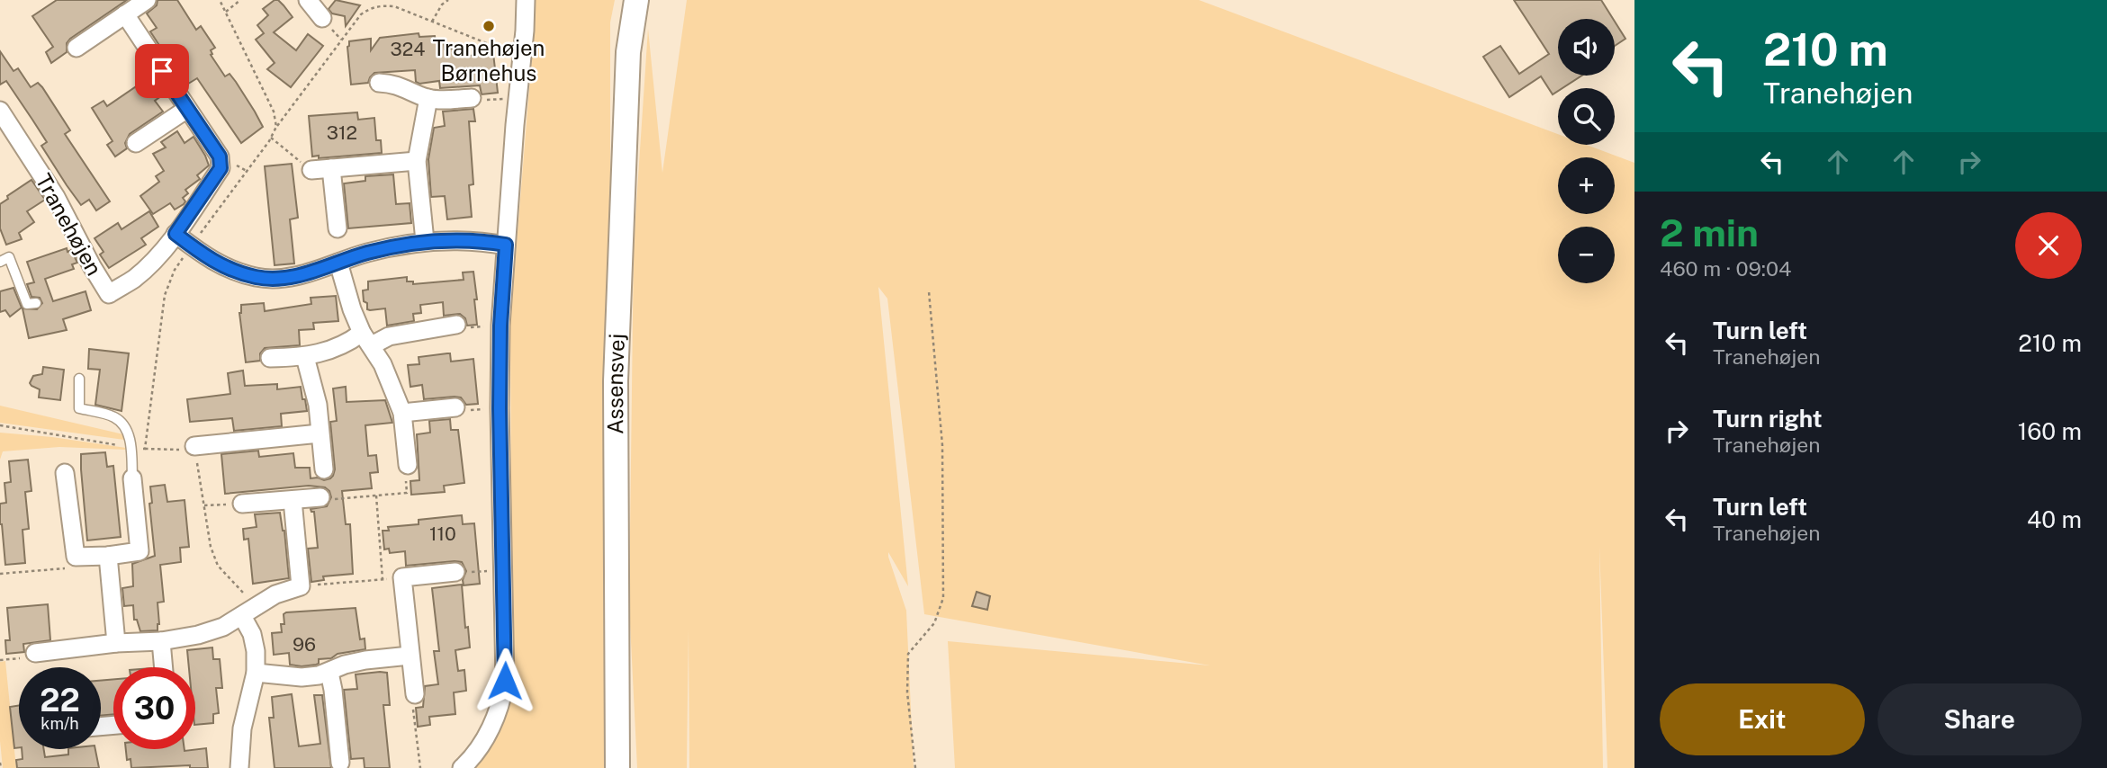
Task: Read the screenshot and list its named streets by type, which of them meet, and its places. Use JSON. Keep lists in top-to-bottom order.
{
  "streets": {
    "main road": ["Assensvej"],
    "street": ["Tranehøjen"]
  },
  "places": ["Tranehøjen Børnehus"],
  "house_numbers": [
    "324",
    "312",
    "110",
    "96"
  ],
  "page": {
    "turn": ["210 m", "Tranehøjen"],
    "map_buttons": ["+", "−"],
    "heading": ["2 min", "460 m · 09:04"],
    "list": [
      {
        "name": "Turn left",
        "note": "Tranehøjen",
        "value": "210 m"
      },
      {
        "name": "Turn right",
        "note": "Tranehøjen",
        "value": "160 m"
      },
      {
        "name": "Turn left",
        "note": "Tranehøjen",
        "value": "40 m"
      }
    ],
    "speed": "22 km/h",
    "limit": "30",
    "buttons": ["Exit", "Share"]
  }
}
